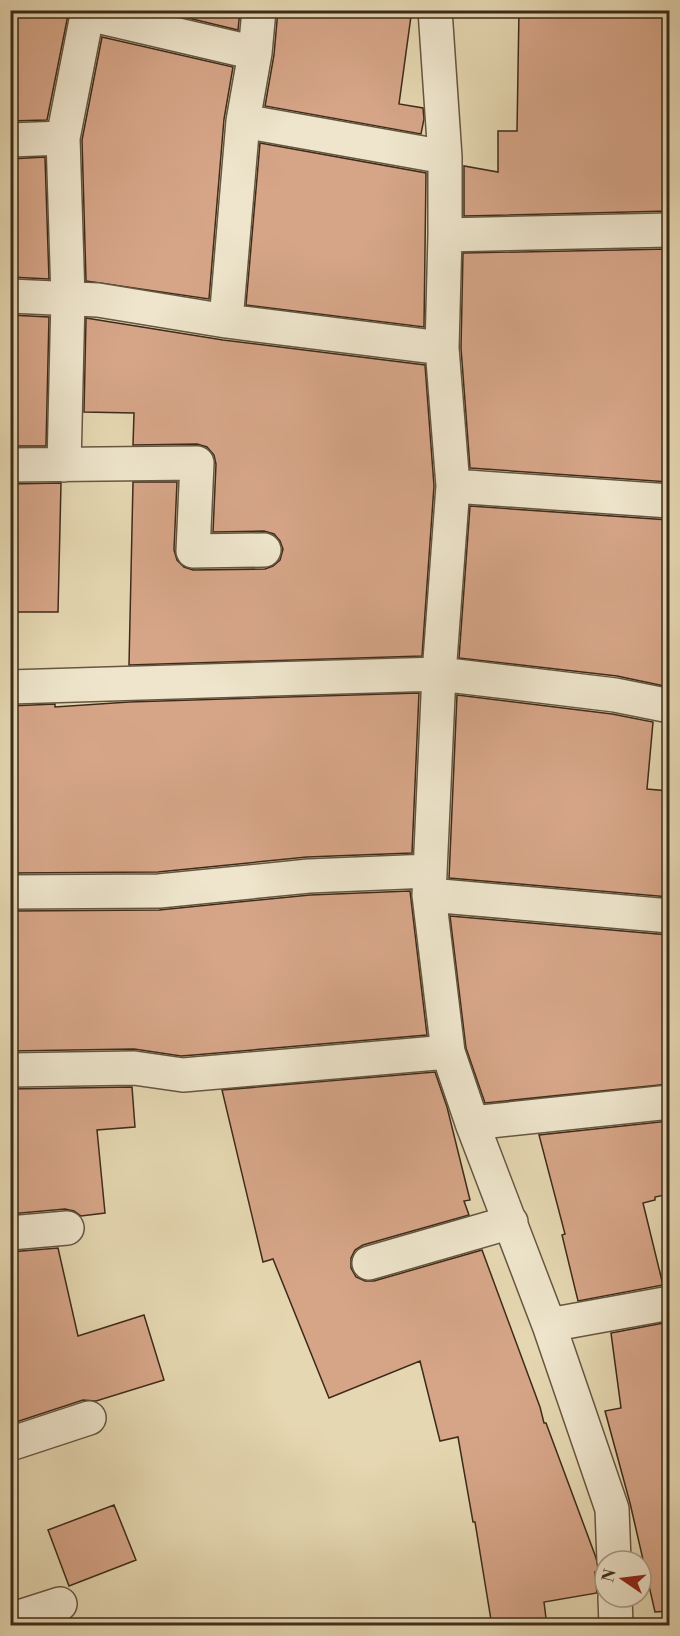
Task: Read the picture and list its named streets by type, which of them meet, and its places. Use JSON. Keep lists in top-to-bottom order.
{
  "north": "left"
}
